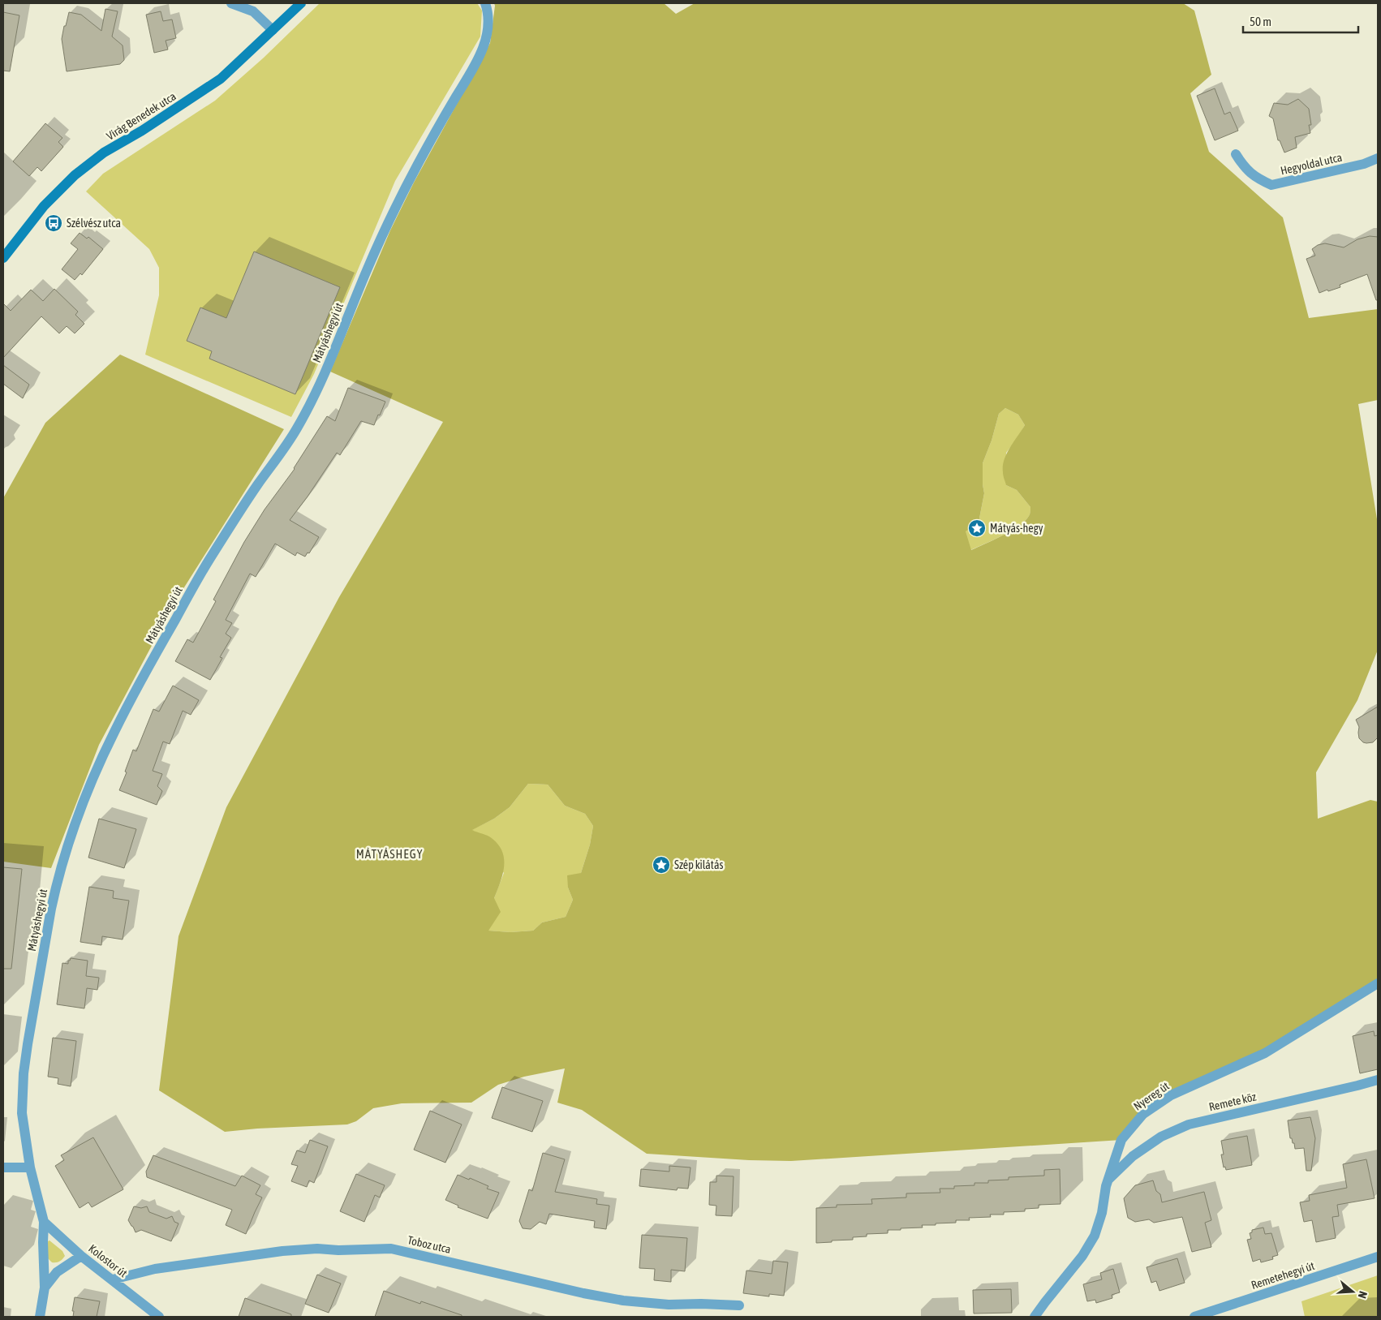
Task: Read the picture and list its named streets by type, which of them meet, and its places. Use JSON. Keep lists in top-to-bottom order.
{
  "streets": {
    "street": [
      "Virág Benedek utca",
      "Hegyoldal utca",
      "Mátyáshegyi út",
      "Nyereg út",
      "Remete köz",
      "Toboz utca",
      "Kolostor út",
      "Remetehegyi út"
    ]
  },
  "crossings": [
    ["Mátyáshegyi út", "Kolostor út"],
    ["Nyereg út", "Remete köz"],
    ["Toboz utca", "Kolostor út"]
  ],
  "districts": ["MÁTYÁSHEGY"],
  "places": {
    "bus stop": ["Szélvész utca"],
    "place": ["Mátyás-hegy", "Szép kilátás"]
  },
  "scale_bar": "50 m",
  "north": "right"
}
